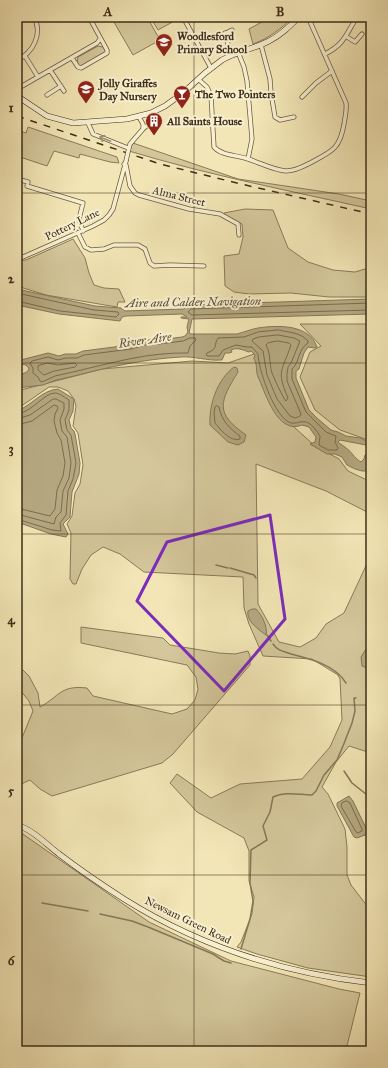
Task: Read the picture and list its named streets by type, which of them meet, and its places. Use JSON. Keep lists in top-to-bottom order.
{
  "streets": {
    "street": ["Alma Street", "Pottery Lane", "Newsam Green Road"]
  },
  "crossings": [
    ["Alma Street", "Pottery Lane"]
  ],
  "water": ["Aire and Calder Navigation", "River Aire"],
  "places": {
    "school or university": ["Woodlesford Primary School", "Jolly Giraffes Day Nursery"],
    "bar": ["The Two Pointers"],
    "building": ["All Saints House"]
  },
  "grid": {
    "columns": ["A", "B"],
    "rows": [
      "1",
      "2",
      "3",
      "4",
      "5",
      "6"
    ]
  }
}
